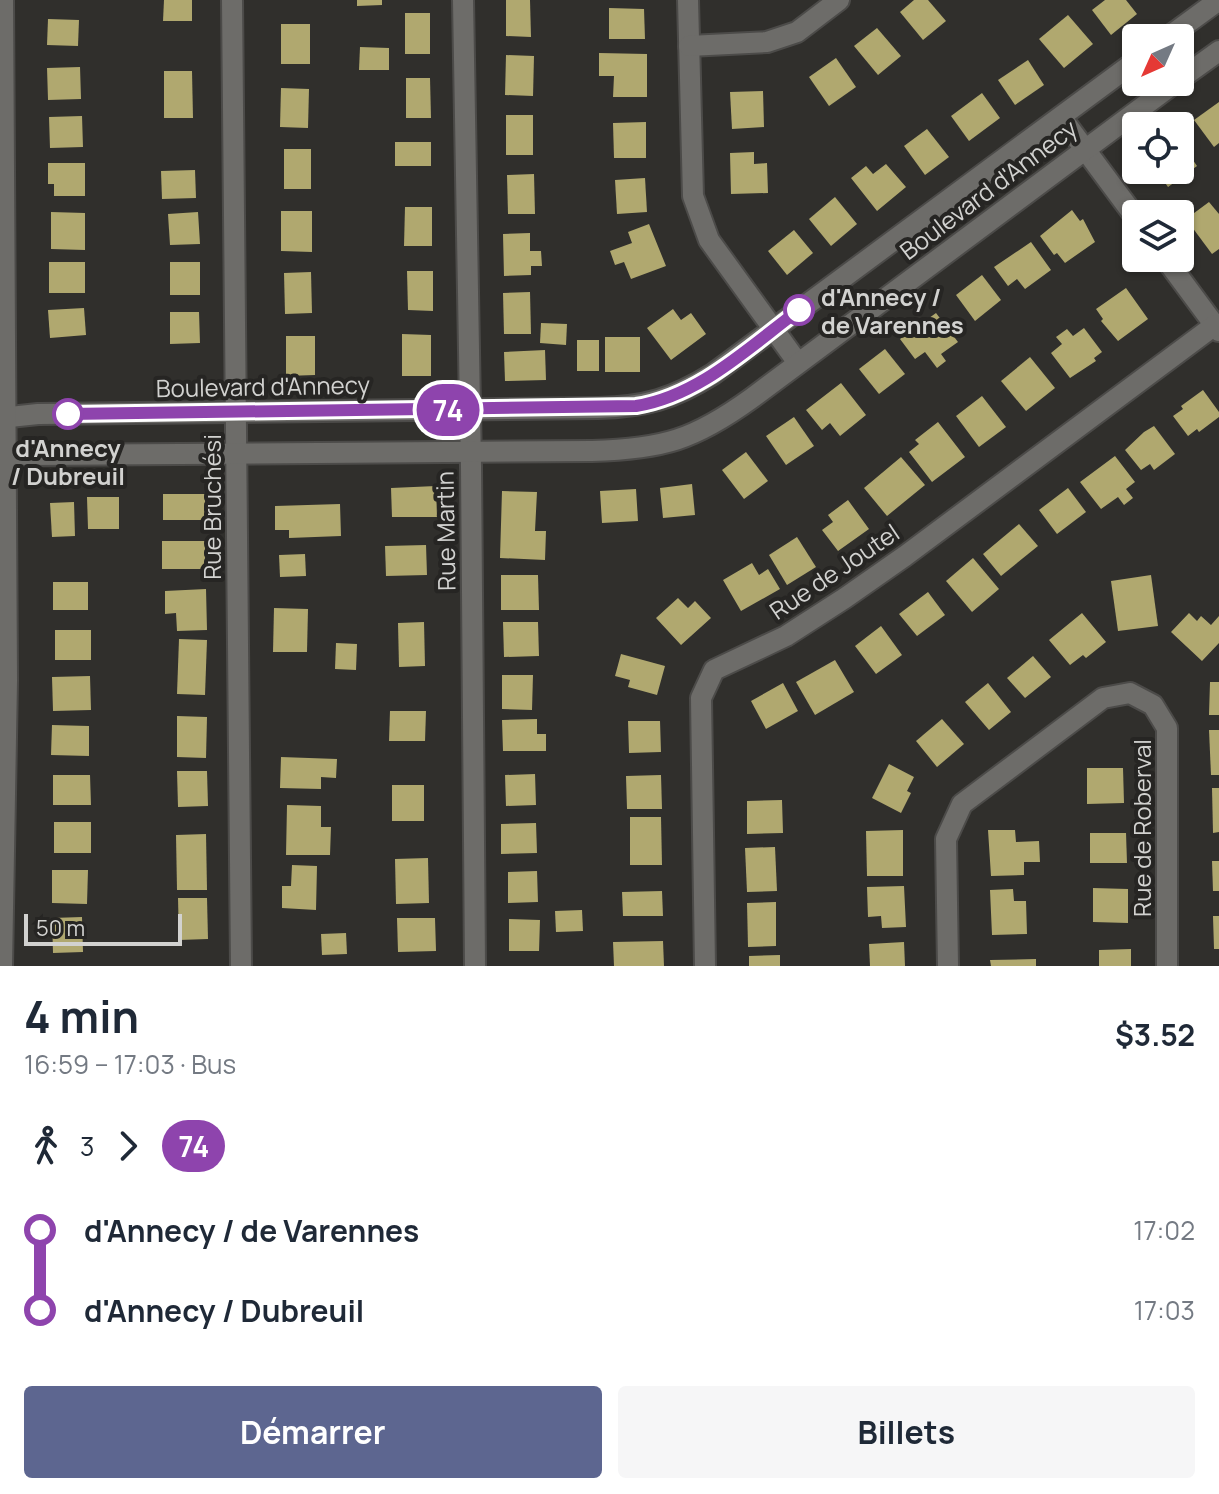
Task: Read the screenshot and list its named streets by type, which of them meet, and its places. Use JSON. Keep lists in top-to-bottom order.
{
  "streets": {
    "street": [
      "Boulevard d'Annecy",
      "Rue Bruchési",
      "Rue Martin",
      "Rue de Joutel",
      "Rue de Roberval"
    ]
  },
  "crossings": [
    ["Boulevard d'Annecy", "Rue Bruchési"],
    ["Boulevard d'Annecy", "Rue Martin"]
  ],
  "places": ["d'Annecy / de Varennes", "d'Annecy / Dubreuil"],
  "lines": ["bus line 74"],
  "scale_bar": "50 m",
  "north": "bottom left",
  "page": {
    "on_map": "74",
    "scale": "50 m",
    "heading": ["4 min", "16:59 – 17:03 · Bus", "$3.52"],
    "legs": ["3", "74"],
    "list": [
      {
        "name": "d'Annecy / de Varennes",
        "value": "17:02"
      },
      {
        "name": "d'Annecy / Dubreuil",
        "value": "17:03"
      }
    ],
    "buttons": ["Démarrer", "Billets"]
  }
}
